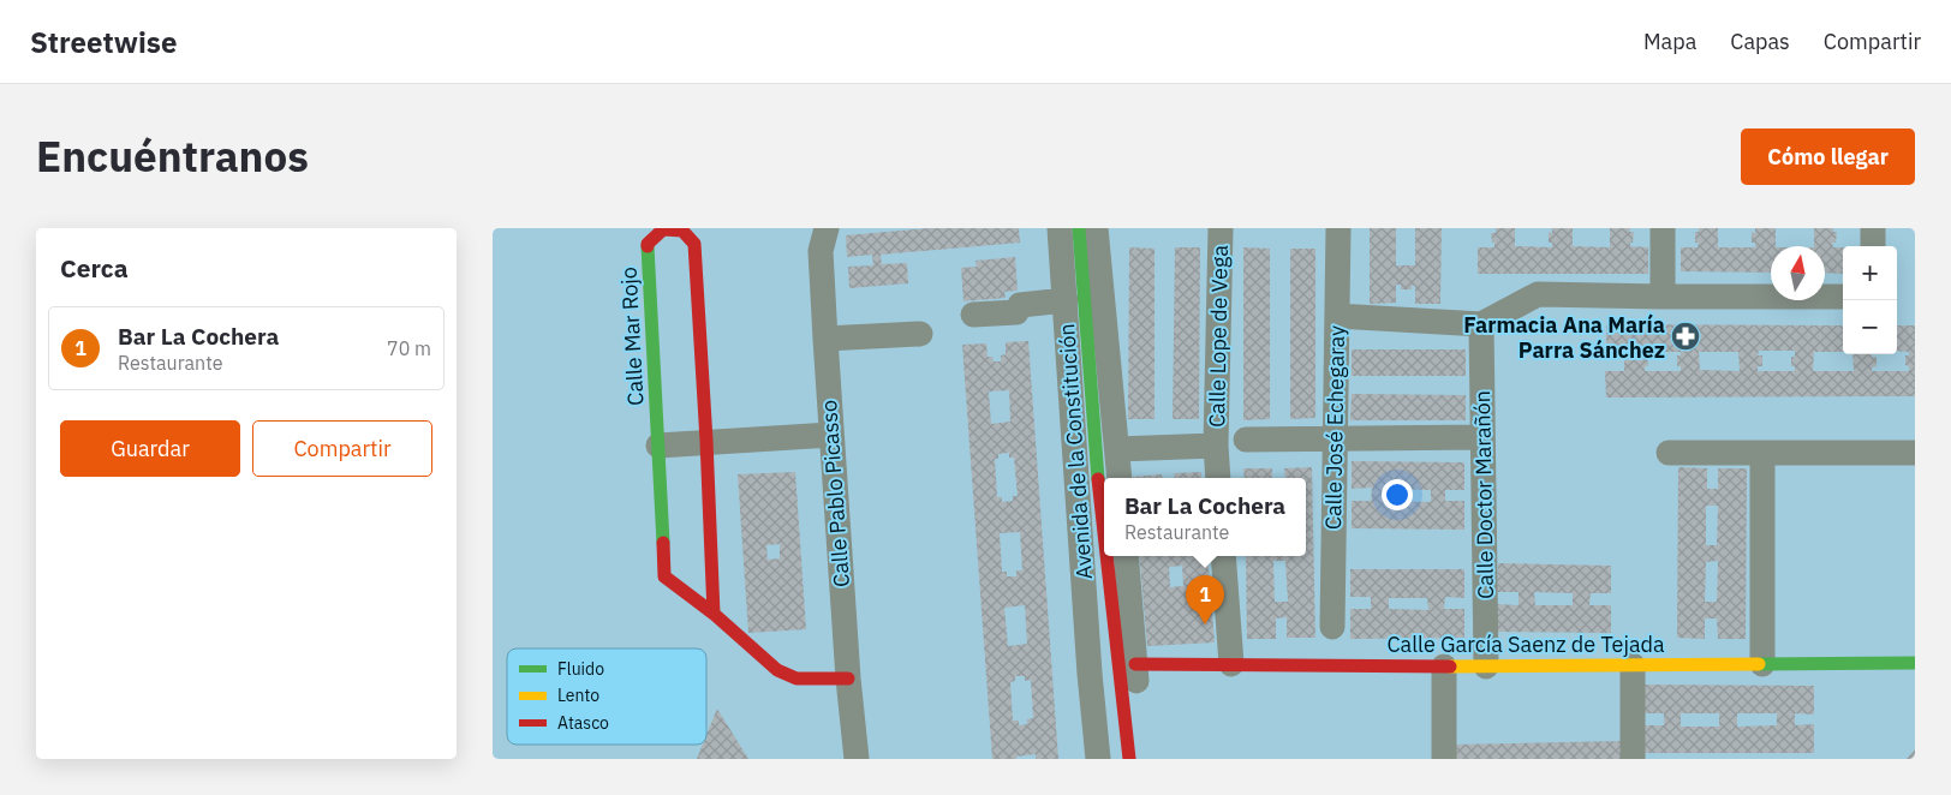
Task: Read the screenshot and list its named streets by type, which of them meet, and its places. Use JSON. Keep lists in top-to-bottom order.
{
  "streets": {
    "street": [
      "Calle Mar Rojo",
      "Calle Lope de Vega",
      "Calle José Echegaray",
      "Avenida de la Constitución",
      "Calle Pablo Picasso",
      "Calle Doctor Marañón",
      "Calle García Saenz de Tejada"
    ]
  },
  "crossings": [
    ["Calle Mar Rojo", "Calle Pablo Picasso"],
    ["Avenida de la Constitución", "Calle García Saenz de Tejada"],
    ["Calle Doctor Marañón", "Calle García Saenz de Tejada"]
  ],
  "places": {
    "pharmacy": ["Farmacia Ana María Parra Sánchez"]
  },
  "legend": ["Fluido", "Lento", "Atasco"],
  "north": "top",
  "page": {
    "header": "Streetwise",
    "nav": ["Mapa", "Capas", "Compartir"],
    "title": "Encuéntranos",
    "buttons": [
      "Cómo llegar",
      ["Guardar", "Compartir"]
    ],
    "heading": "Cerca",
    "map_buttons": ["+", "−"],
    "list": [
      {
        "mark": "1",
        "name": "Bar La Cochera",
        "note": "Restaurante",
        "value": "70 m"
      }
    ],
    "popup": ["Bar La Cochera", "Restaurante"],
    "pins": "1"
  }
}
